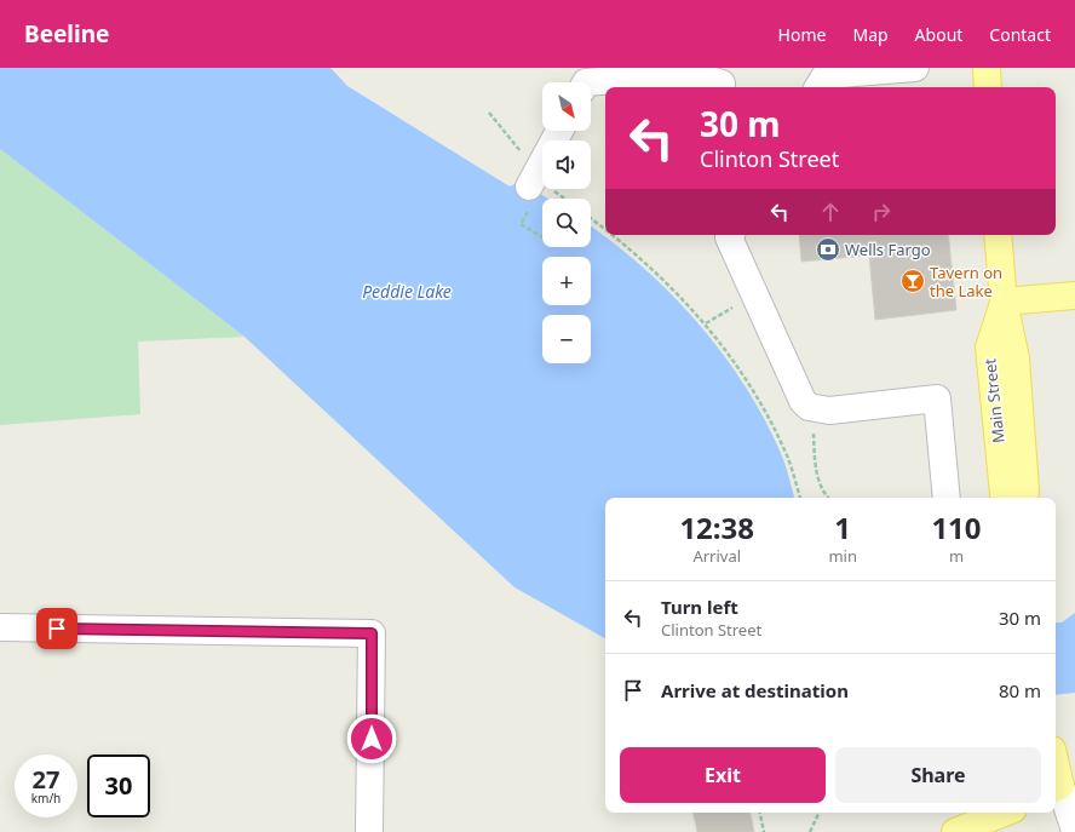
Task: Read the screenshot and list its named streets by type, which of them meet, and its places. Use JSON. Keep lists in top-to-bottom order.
{
  "streets": {
    "main road": ["Main Street"]
  },
  "water": ["Peddie Lake"],
  "places": {
    "bank": ["Wells Fargo"],
    "bar": ["Tavern on the Lake"]
  },
  "north": "bottom right",
  "page": {
    "header": "Beeline",
    "nav": [
      "Home",
      "Map",
      "About",
      "Contact"
    ],
    "map_buttons": ["+", "−"],
    "turn": ["30 m", "Clinton Street"],
    "eta": [
      "12:38",
      "Arrival",
      "1",
      "min",
      "110",
      "m"
    ],
    "list": [
      {
        "name": "Turn left",
        "note": "Clinton Street",
        "value": "30 m"
      },
      {
        "name": "Arrive at destination",
        "value": "80 m"
      }
    ],
    "buttons": ["Exit", "Share"],
    "speed": "27 km/h",
    "limit": "30"
  }
}
